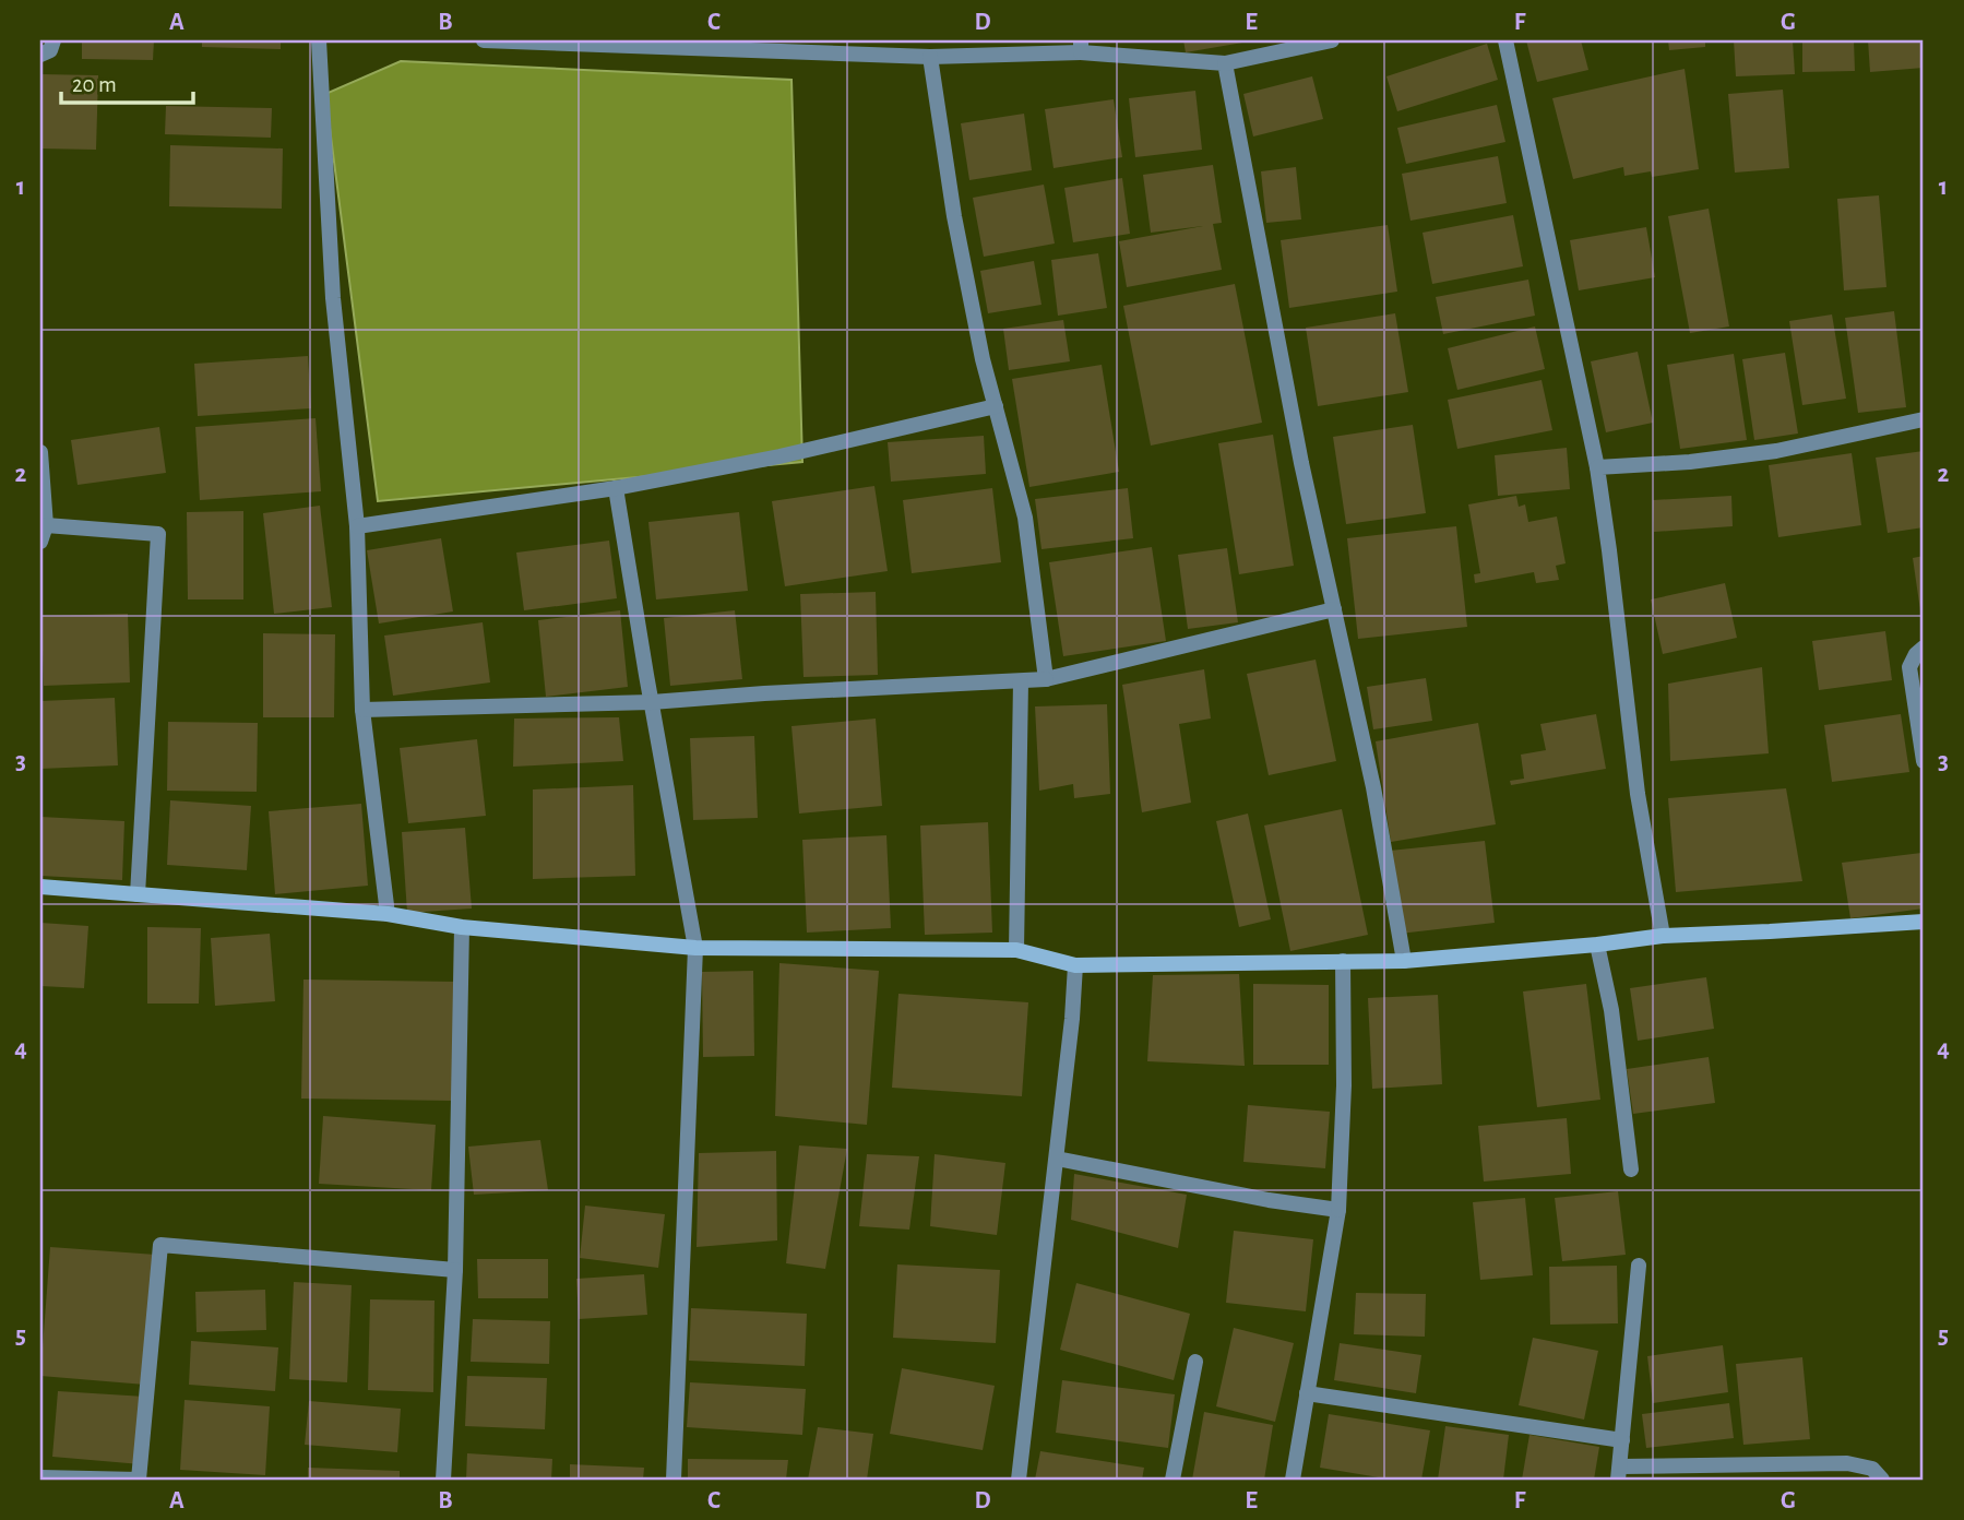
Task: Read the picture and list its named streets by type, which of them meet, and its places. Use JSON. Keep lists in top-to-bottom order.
{
  "scale_bar": "20 m",
  "grid": {
    "columns": [
      "A",
      "B",
      "C",
      "D",
      "E",
      "F",
      "G"
    ],
    "rows": [
      "1",
      "2",
      "3",
      "4",
      "5"
    ]
  }
}
